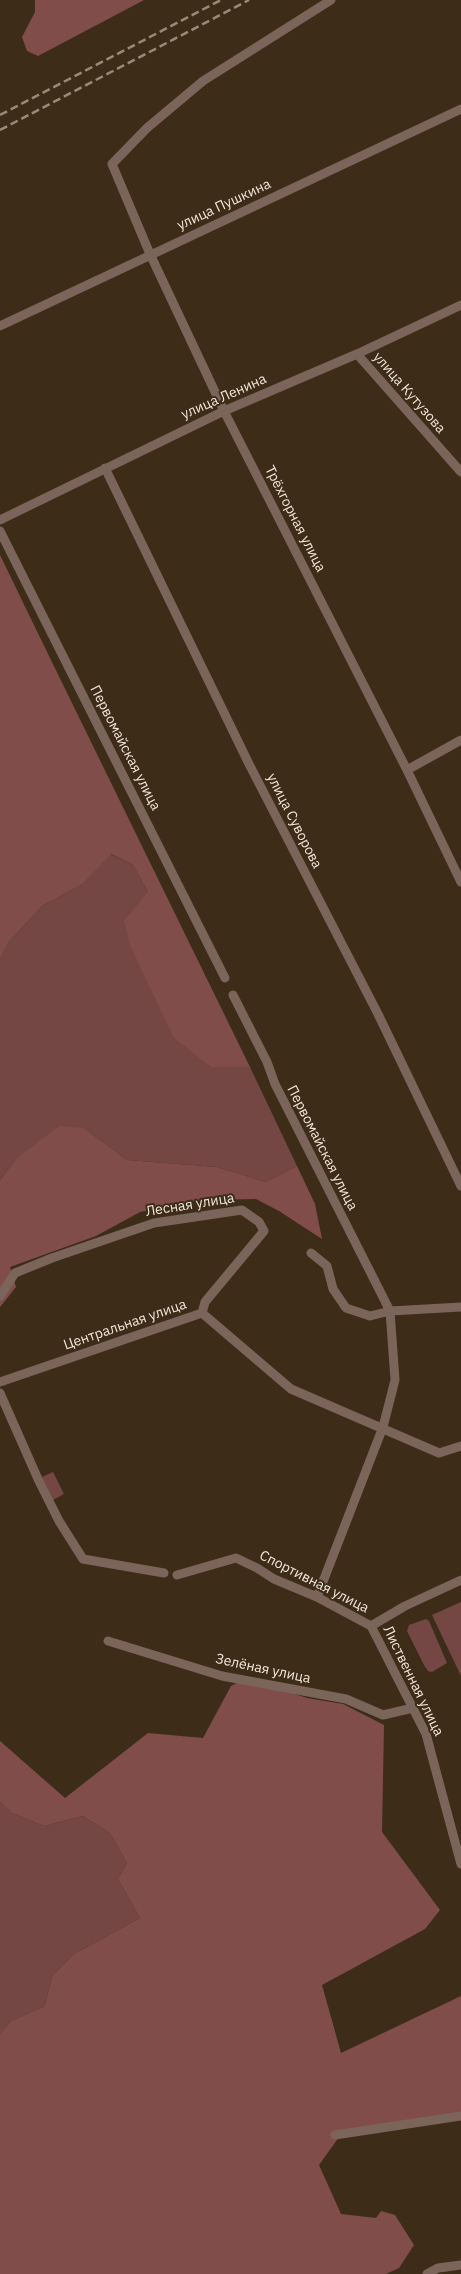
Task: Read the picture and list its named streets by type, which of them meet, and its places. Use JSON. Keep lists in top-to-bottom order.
{
  "streets": {
    "street": [
      "улица Пушкина",
      "улица Кутузова",
      "улица Ленина",
      "Трёхгорная улица",
      "Первомайская улица",
      "улица Суворова",
      "Лесная улица",
      "Центральная улица",
      "Спортивная улица",
      "Зелёная улица",
      "Лиственная улица"
    ]
  },
  "crossings": [
    ["улица Пушкина", "Трёхгорная улица"],
    ["улица Кутузова", "улица Ленина"],
    ["улица Ленина", "Трёхгорная улица"],
    ["улица Ленина", "улица Суворова"],
    ["Лесная улица", "Центральная улица"],
    ["Спортивная улица", "Лиственная улица"],
    ["Зелёная улица", "Лиственная улица"]
  ]
}
